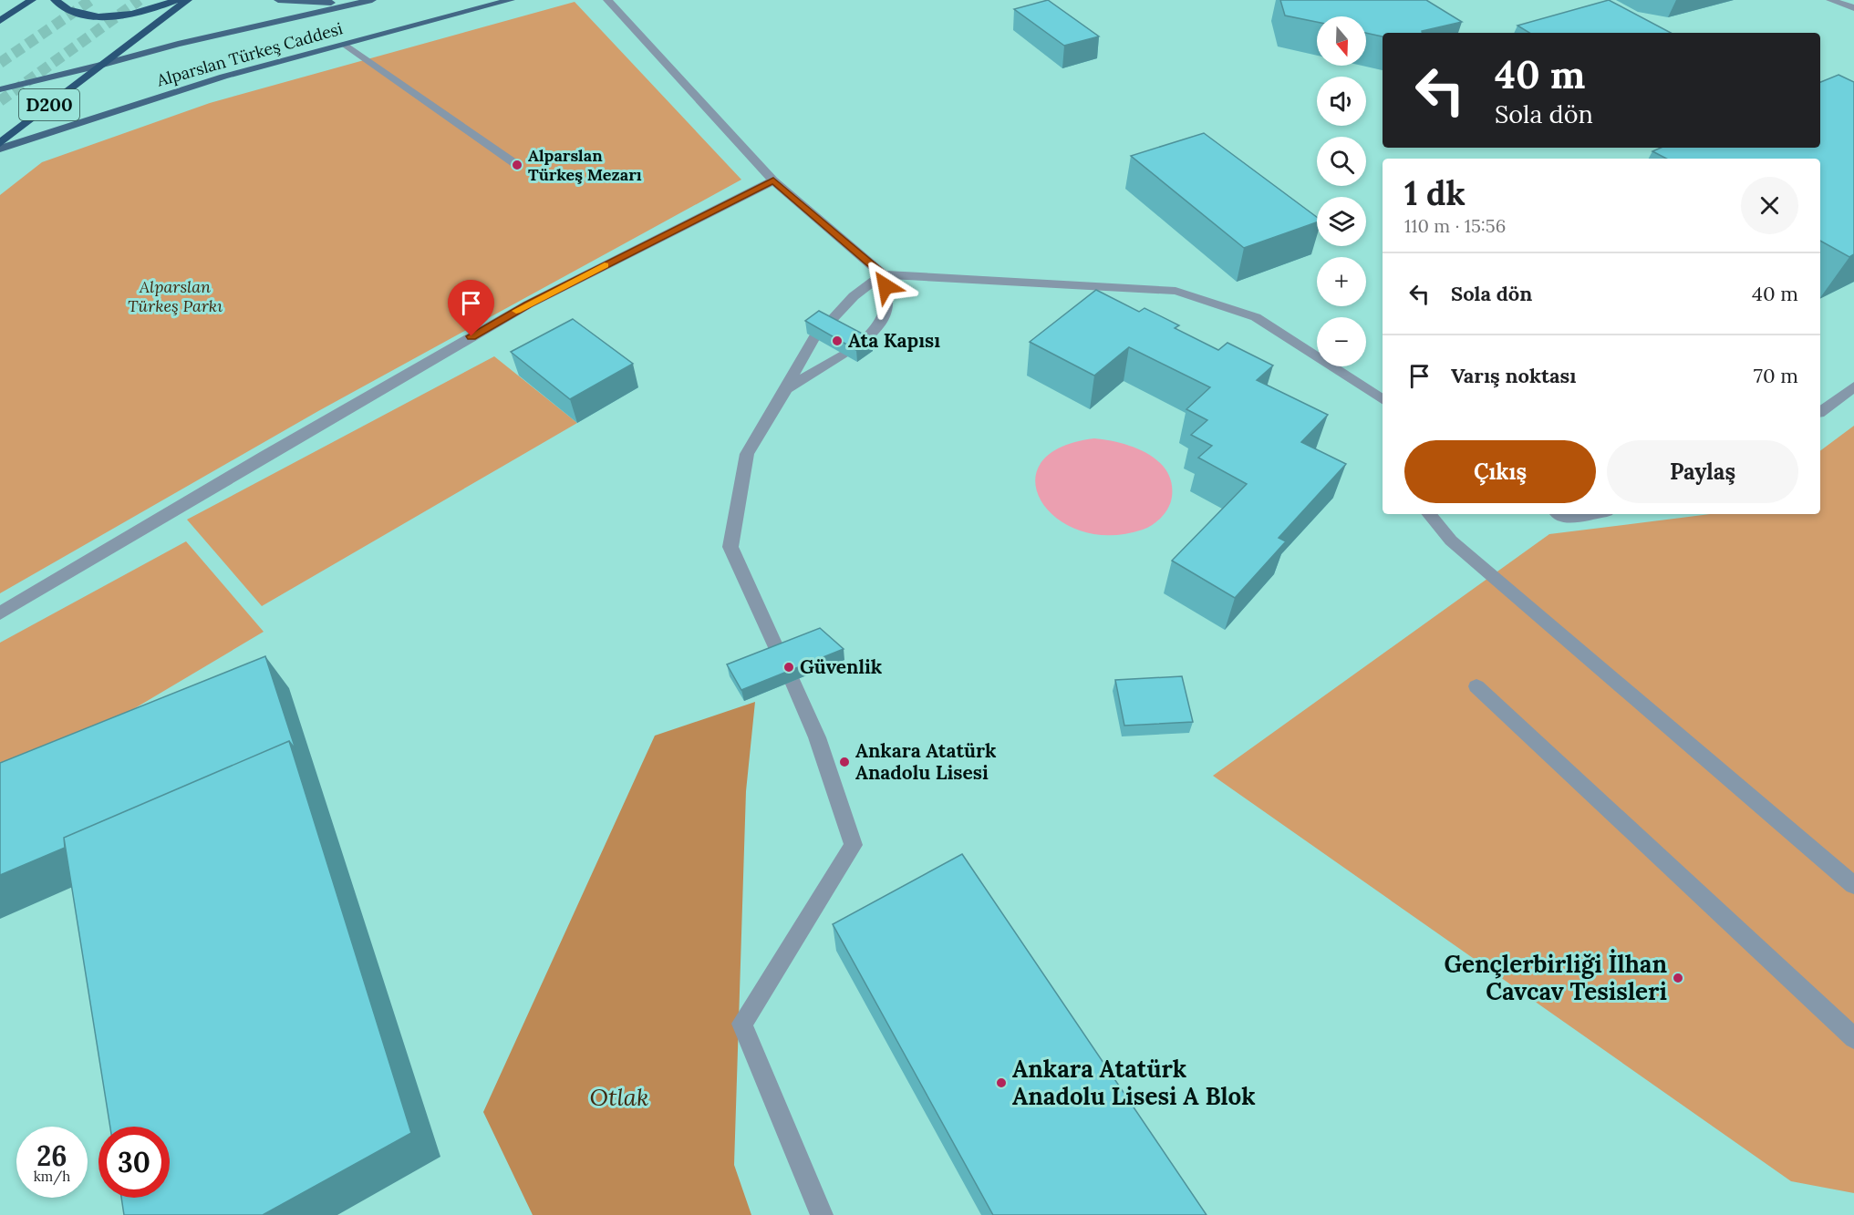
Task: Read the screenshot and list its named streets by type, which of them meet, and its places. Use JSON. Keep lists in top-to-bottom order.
{
  "streets": {
    "highway": ["D200"],
    "main road": ["Alparslan Türkeş Caddesi"]
  },
  "crossings": [
    ["Alparslan Türkeş Caddesi", "D200"]
  ],
  "parks": ["Alparslan Türkeş Parkı", "Otlak"],
  "places": [
    "Alparslan Türkeş Mezarı",
    "Ata Kapısı",
    "Güvenlik",
    "Ankara Atatürk Anadolu Lisesi",
    "Gençlerbirliği İlhan Cavcav Tesisleri",
    "Ankara Atatürk Anadolu Lisesi A Blok"
  ],
  "north": "bottom",
  "page": {
    "map_buttons": ["+", "−"],
    "turn": ["40 m", "Sola dön"],
    "heading": ["1 dk", "110 m · 15:56"],
    "list": [
      {
        "name": "Sola dön",
        "value": "40 m"
      },
      {
        "name": "Varış noktası",
        "value": "70 m"
      }
    ],
    "buttons": ["Çıkış", "Paylaş"],
    "speed": "26 km/h",
    "limit": "30"
  }
}
